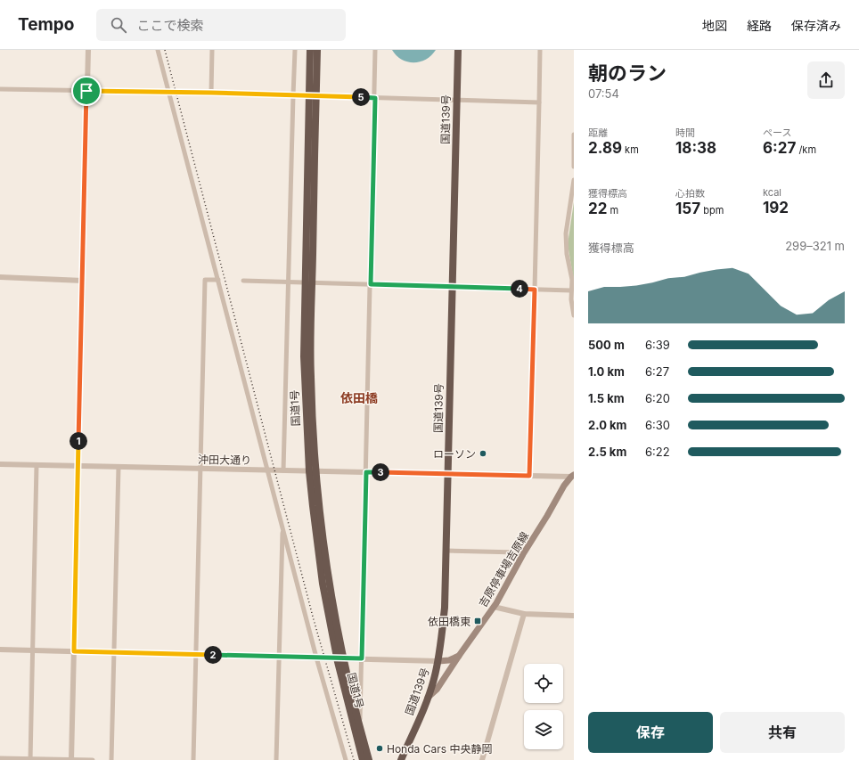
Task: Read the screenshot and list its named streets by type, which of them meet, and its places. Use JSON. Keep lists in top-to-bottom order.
{
  "streets": {
    "highway": ["国道139号", "国道1号"],
    "main road": ["吉原停車場吉原線"],
    "street": ["沖田大通り"]
  },
  "crossings": [
    ["国道139号", "沖田大通り"],
    ["国道139号", "吉原停車場吉原線"],
    ["沖田大通り", "吉原停車場吉原線"]
  ],
  "districts": ["依田橋"],
  "places": {
    "other": ["ローソン", "Honda Cars 中央静岡"],
    "transit": ["依田橋東"]
  },
  "page": {
    "header": "Tempo",
    "search": "ここで検索",
    "nav": ["地図", "経路", "保存済み"],
    "heading": ["朝のラン", "07:54"],
    "pins": [
      "5",
      "4",
      "1",
      "3",
      "2"
    ],
    "stats": [
      ["距離", "2.89 km"],
      ["時間", "18:38"],
      ["ペース", "6:27 /km"],
      ["獲得標高", "22 m"],
      ["心拍数", "157 bpm"],
      ["kcal", "192"]
    ],
    "chart": ["獲得標高", "299–321 m"],
    "list": [
      {
        "name": "500 m",
        "note": "6:39"
      },
      {
        "name": "1.0 km",
        "note": "6:27"
      },
      {
        "name": "1.5 km",
        "note": "6:20"
      },
      {
        "name": "2.0 km",
        "note": "6:30"
      },
      {
        "name": "2.5 km",
        "note": "6:22"
      }
    ],
    "buttons": ["保存", "共有"]
  }
}
